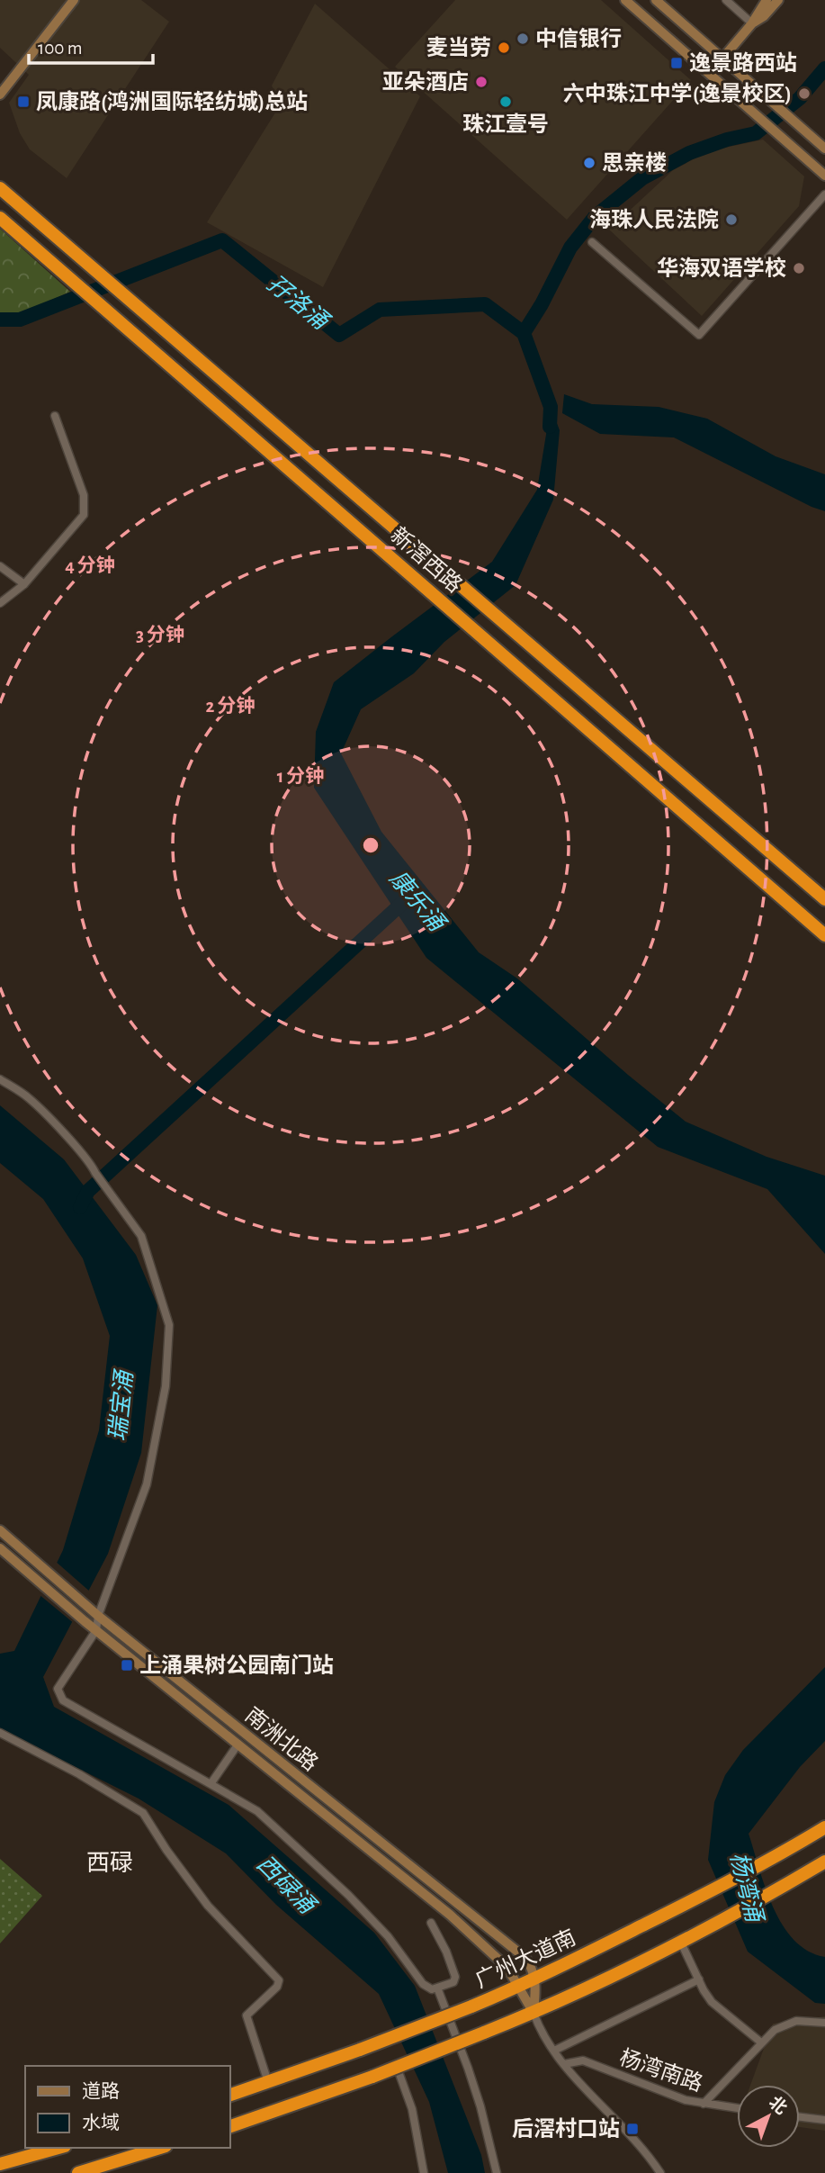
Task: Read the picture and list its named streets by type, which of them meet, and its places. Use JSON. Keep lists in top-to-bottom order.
{
  "streets": {
    "highway": ["新滘西路", "广州大道南"],
    "main road": ["南洲北路"],
    "street": ["杨湾南路"]
  },
  "crossings": [
    ["南洲北路", "广州大道南"]
  ],
  "districts": ["西碌"],
  "water": [
    "孖洛涌",
    "康乐涌",
    "瑞宝涌",
    "西碌涌",
    "杨湾涌"
  ],
  "places": {
    "other": [
      "中信银行",
      "麦当劳",
      "亚朵酒店",
      "六中珠江中学(逸景校区)",
      "珠江壹号",
      "思亲楼",
      "海珠人民法院",
      "华海双语学校"
    ],
    "transit": [
      "逸景路西站",
      "凤康路(鸿洲国际轻纺城)总站",
      "上涌果树公园南门站",
      "后滘村口站"
    ]
  },
  "legend": ["道路", "水域"],
  "scale_bar": "100 m",
  "north": "top right",
  "rings": [
    "4 分钟",
    "3 分钟",
    "2 分钟",
    "1 分钟"
  ]
}
